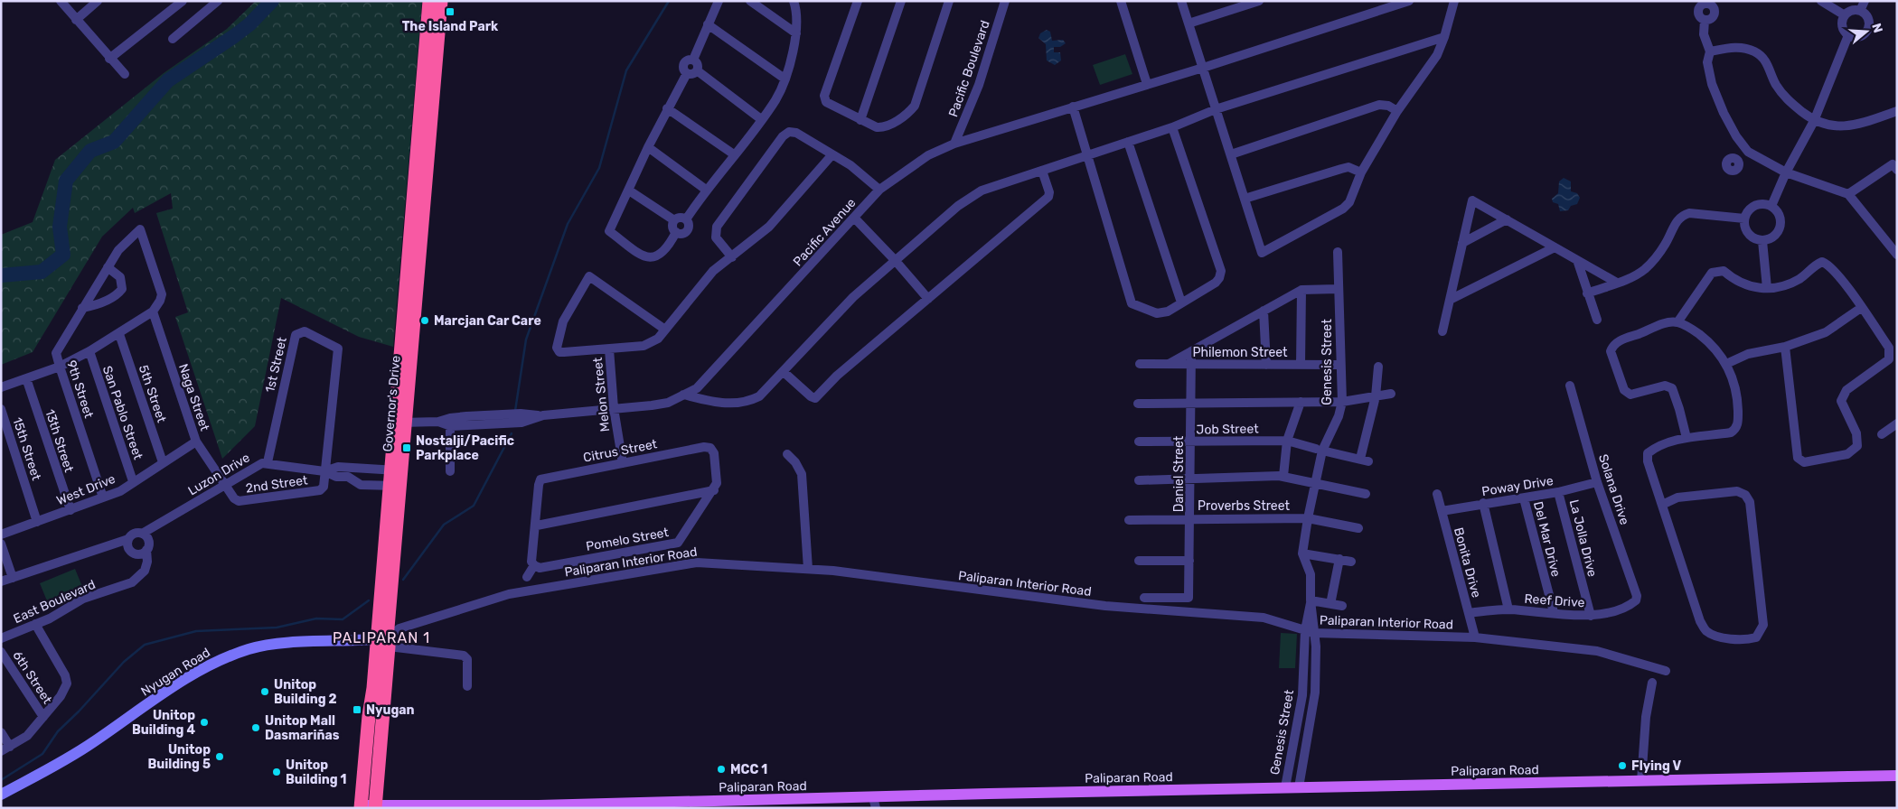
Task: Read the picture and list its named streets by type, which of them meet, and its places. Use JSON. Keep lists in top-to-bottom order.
{
  "streets": {
    "highway": ["Governor's Drive"],
    "main road": ["Nyugan Road", "Paliparan Road"],
    "street": [
      "Pacific Boulevard",
      "Pacific Avenue",
      "Philemon Street",
      "Genesis Street",
      "1st Street",
      "9th Street",
      "5th Street",
      "Melon Street",
      "Naga Street",
      "San Pablo Street",
      "Job Street",
      "13th Street",
      "15th Street",
      "Citrus Street",
      "Luzon Drive",
      "Daniel Street",
      "2nd Street",
      "Poway Drive",
      "West Drive",
      "Solana Drive",
      "Proverbs Street",
      "La Jolla Drive",
      "Pomelo Street",
      "Del Mar Drive",
      "Paliparan Interior Road",
      "Bonita Drive",
      "Reef Drive",
      "East Boulevard",
      "6th Street"
    ]
  },
  "crossings": [
    ["Pacific Boulevard", "Pacific Avenue"],
    ["Pacific Avenue", "Melon Street"],
    ["Pacific Avenue", "Governor's Drive"],
    ["Philemon Street", "Genesis Street"],
    ["Philemon Street", "Daniel Street"],
    ["Genesis Street", "Job Street"],
    ["Genesis Street", "Proverbs Street"],
    ["Genesis Street", "Paliparan Interior Road"],
    ["Genesis Street", "Paliparan Road"],
    ["1st Street", "Luzon Drive"],
    ["1st Street", "2nd Street"],
    ["9th Street", "Naga Street"],
    ["9th Street", "West Drive"],
    ["5th Street", "West Drive"],
    ["Melon Street", "Citrus Street"],
    ["Naga Street", "Luzon Drive"],
    ["Naga Street", "2nd Street"],
    ["Naga Street", "West Drive"],
    ["Governor's Drive", "Paliparan Interior Road"],
    ["Governor's Drive", "Nyugan Road"],
    ["Governor's Drive", "Paliparan Road"],
    ["San Pablo Street", "West Drive"],
    ["Job Street", "Daniel Street"],
    ["13th Street", "West Drive"],
    ["15th Street", "West Drive"],
    ["Citrus Street", "Pomelo Street"],
    ["Luzon Drive", "2nd Street"],
    ["Luzon Drive", "East Boulevard"],
    ["Daniel Street", "Proverbs Street"],
    ["Poway Drive", "Solana Drive"],
    ["Poway Drive", "La Jolla Drive"],
    ["Poway Drive", "Del Mar Drive"],
    ["Poway Drive", "Bonita Drive"],
    ["Solana Drive", "Reef Drive"],
    ["La Jolla Drive", "Reef Drive"],
    ["Del Mar Drive", "Reef Drive"],
    ["Paliparan Interior Road", "Bonita Drive"],
    ["Paliparan Interior Road", "Nyugan Road"],
    ["Bonita Drive", "Reef Drive"]
  ],
  "districts": ["PALIPARAN 1"],
  "places": {
    "transit": ["The Island Park", "Nostalji/Pacific Parkplace", "Nyugan"],
    "other": [
      "Marcjan Car Care",
      "Unitop Building 2",
      "Unitop Building 4",
      "Unitop Mall Dasmariñas",
      "Unitop Building 5",
      "Flying V",
      "MCC 1",
      "Unitop Building 1"
    ]
  },
  "north": "right"
}
